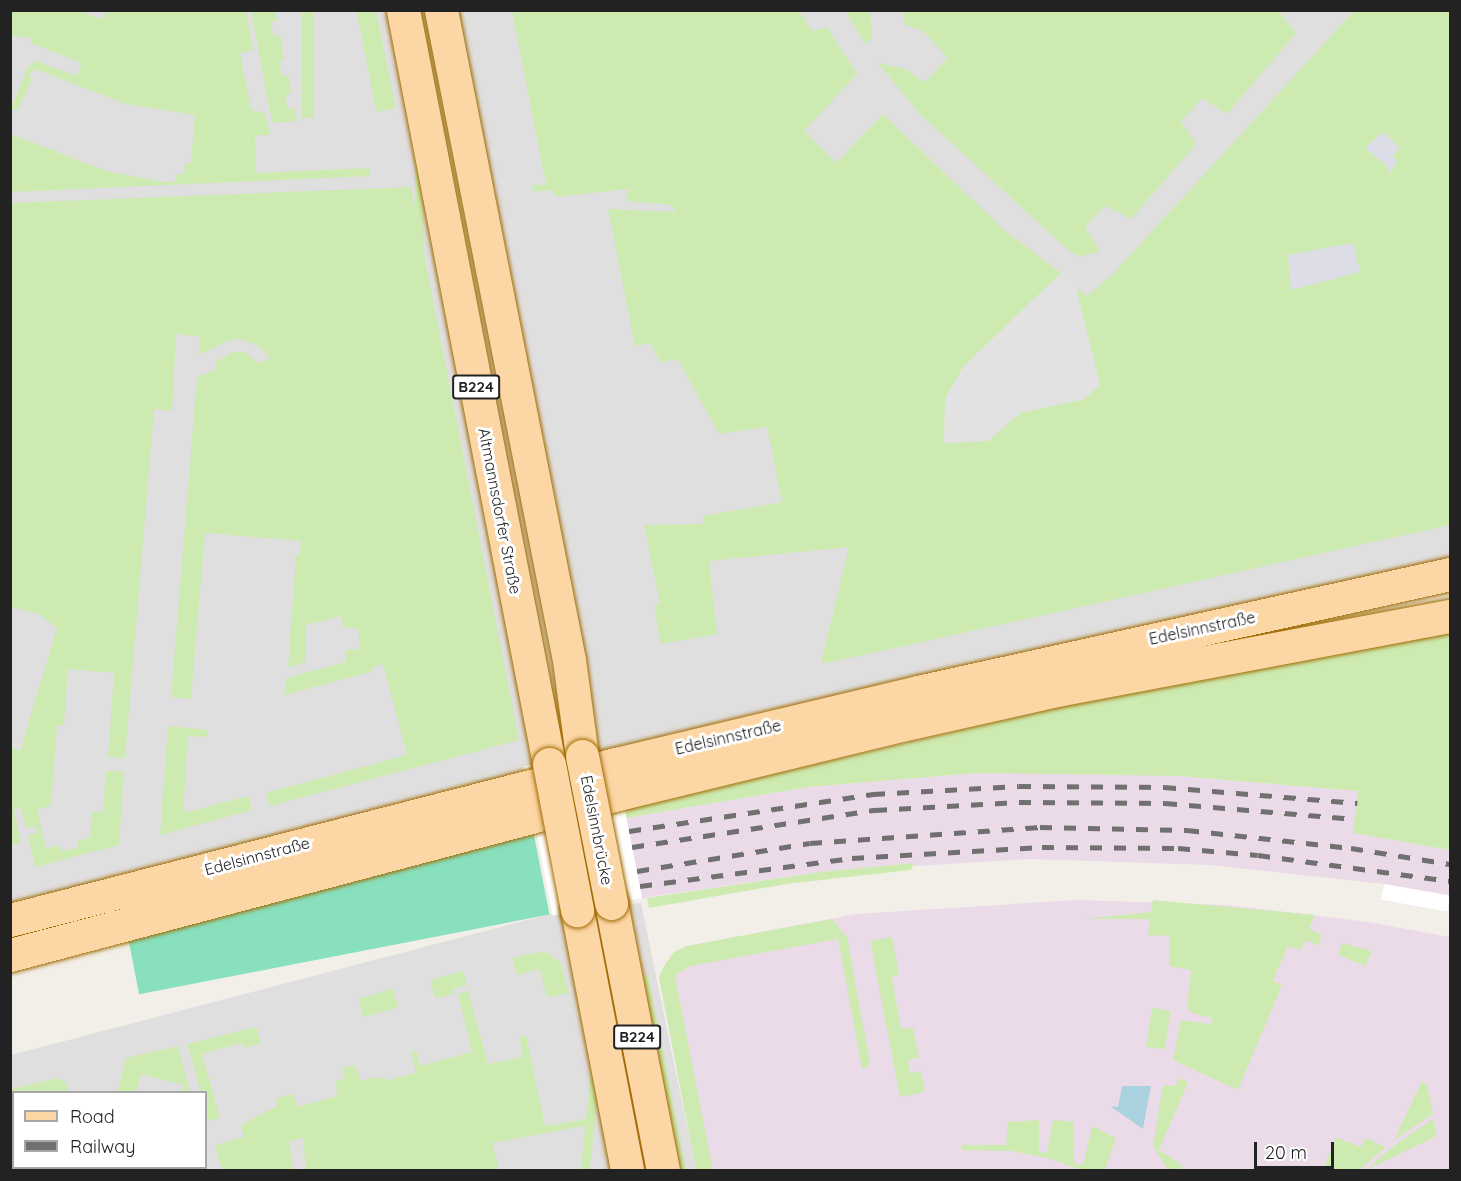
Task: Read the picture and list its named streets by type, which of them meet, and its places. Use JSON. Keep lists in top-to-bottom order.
{
  "streets": {
    "main road": [
      "B224",
      "Altmannsdorfer Straße",
      "Edelsinnstraße",
      "Edelsinnbrücke"
    ]
  },
  "legend": ["Road", "Railway"],
  "scale_bar": "20 m"
}
